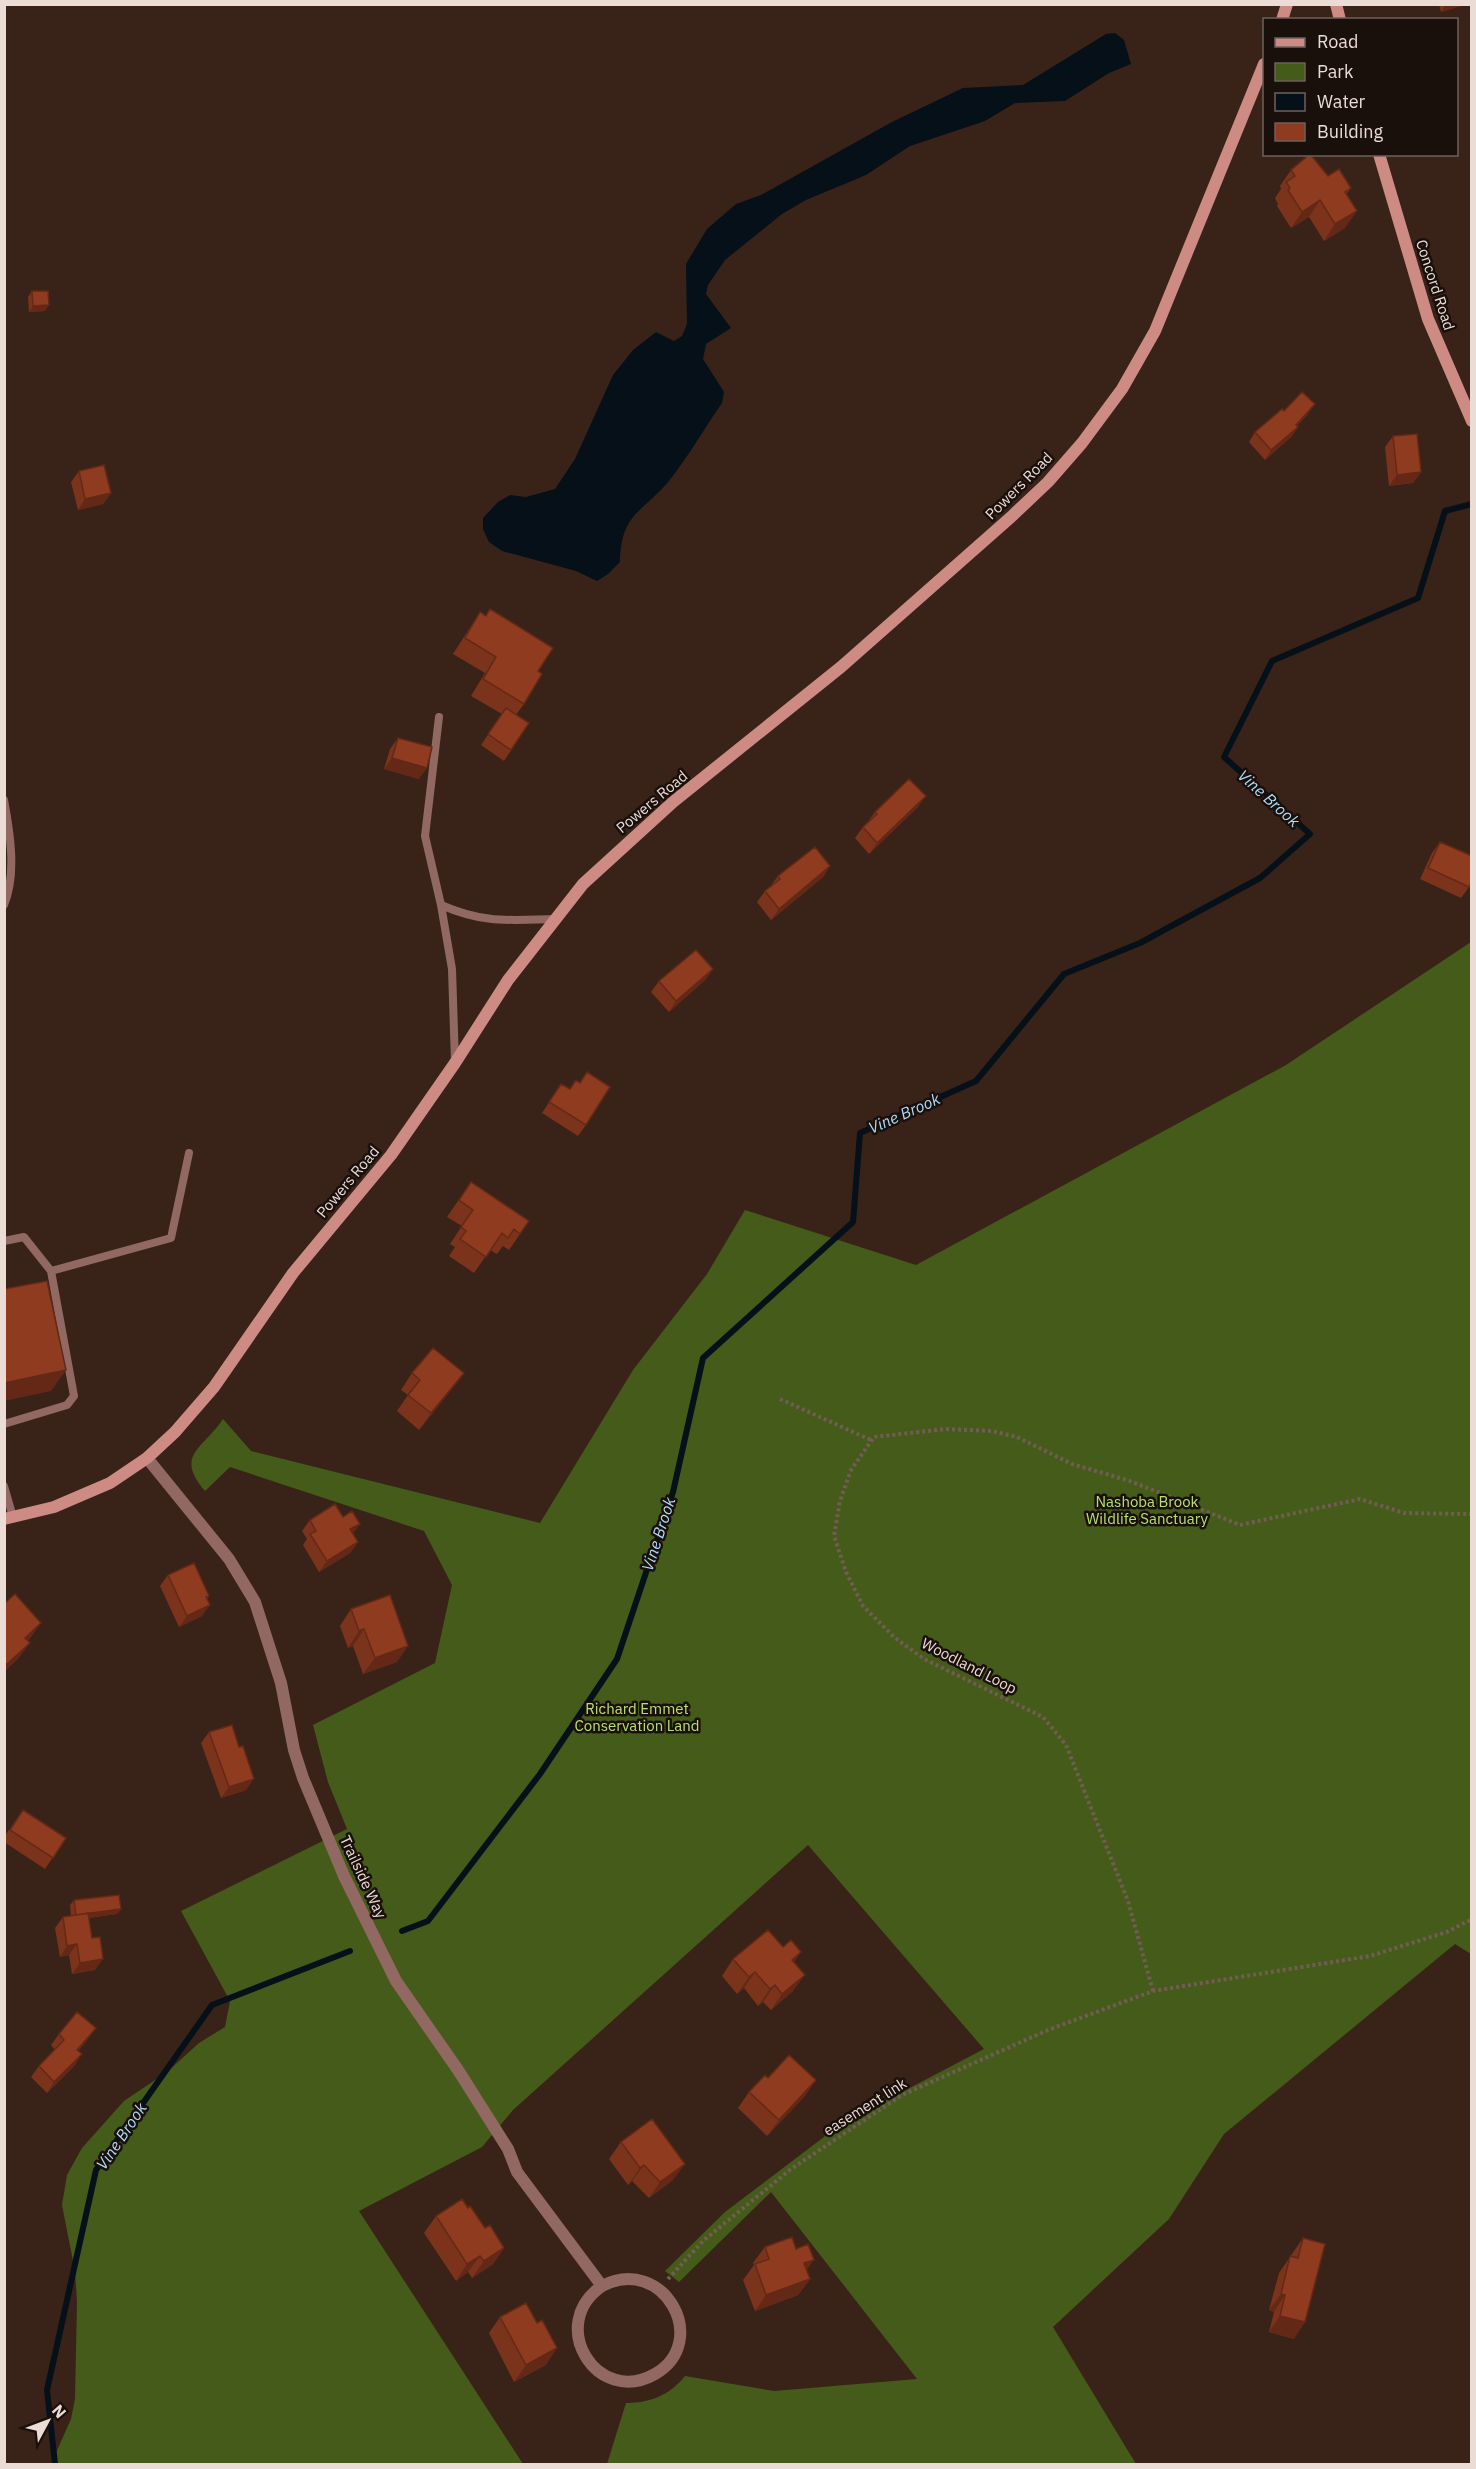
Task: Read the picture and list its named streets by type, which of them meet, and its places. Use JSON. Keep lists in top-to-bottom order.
{
  "streets": {
    "main road": ["Concord Road", "Powers Road"],
    "street": ["Trailside Way"],
    "path": ["Woodland Loop", "easement link"]
  },
  "crossings": [
    ["Powers Road", "Trailside Way"],
    ["Woodland Loop", "easement link"],
    ["Trailside Way", "easement link"]
  ],
  "water": ["Vine Brook"],
  "parks": ["Nashoba Brook Wildlife Sanctuary", "Richard Emmet Conservation Land"],
  "legend": [
    "Road",
    "Park",
    "Water",
    "Building"
  ],
  "north": "top right"
}
